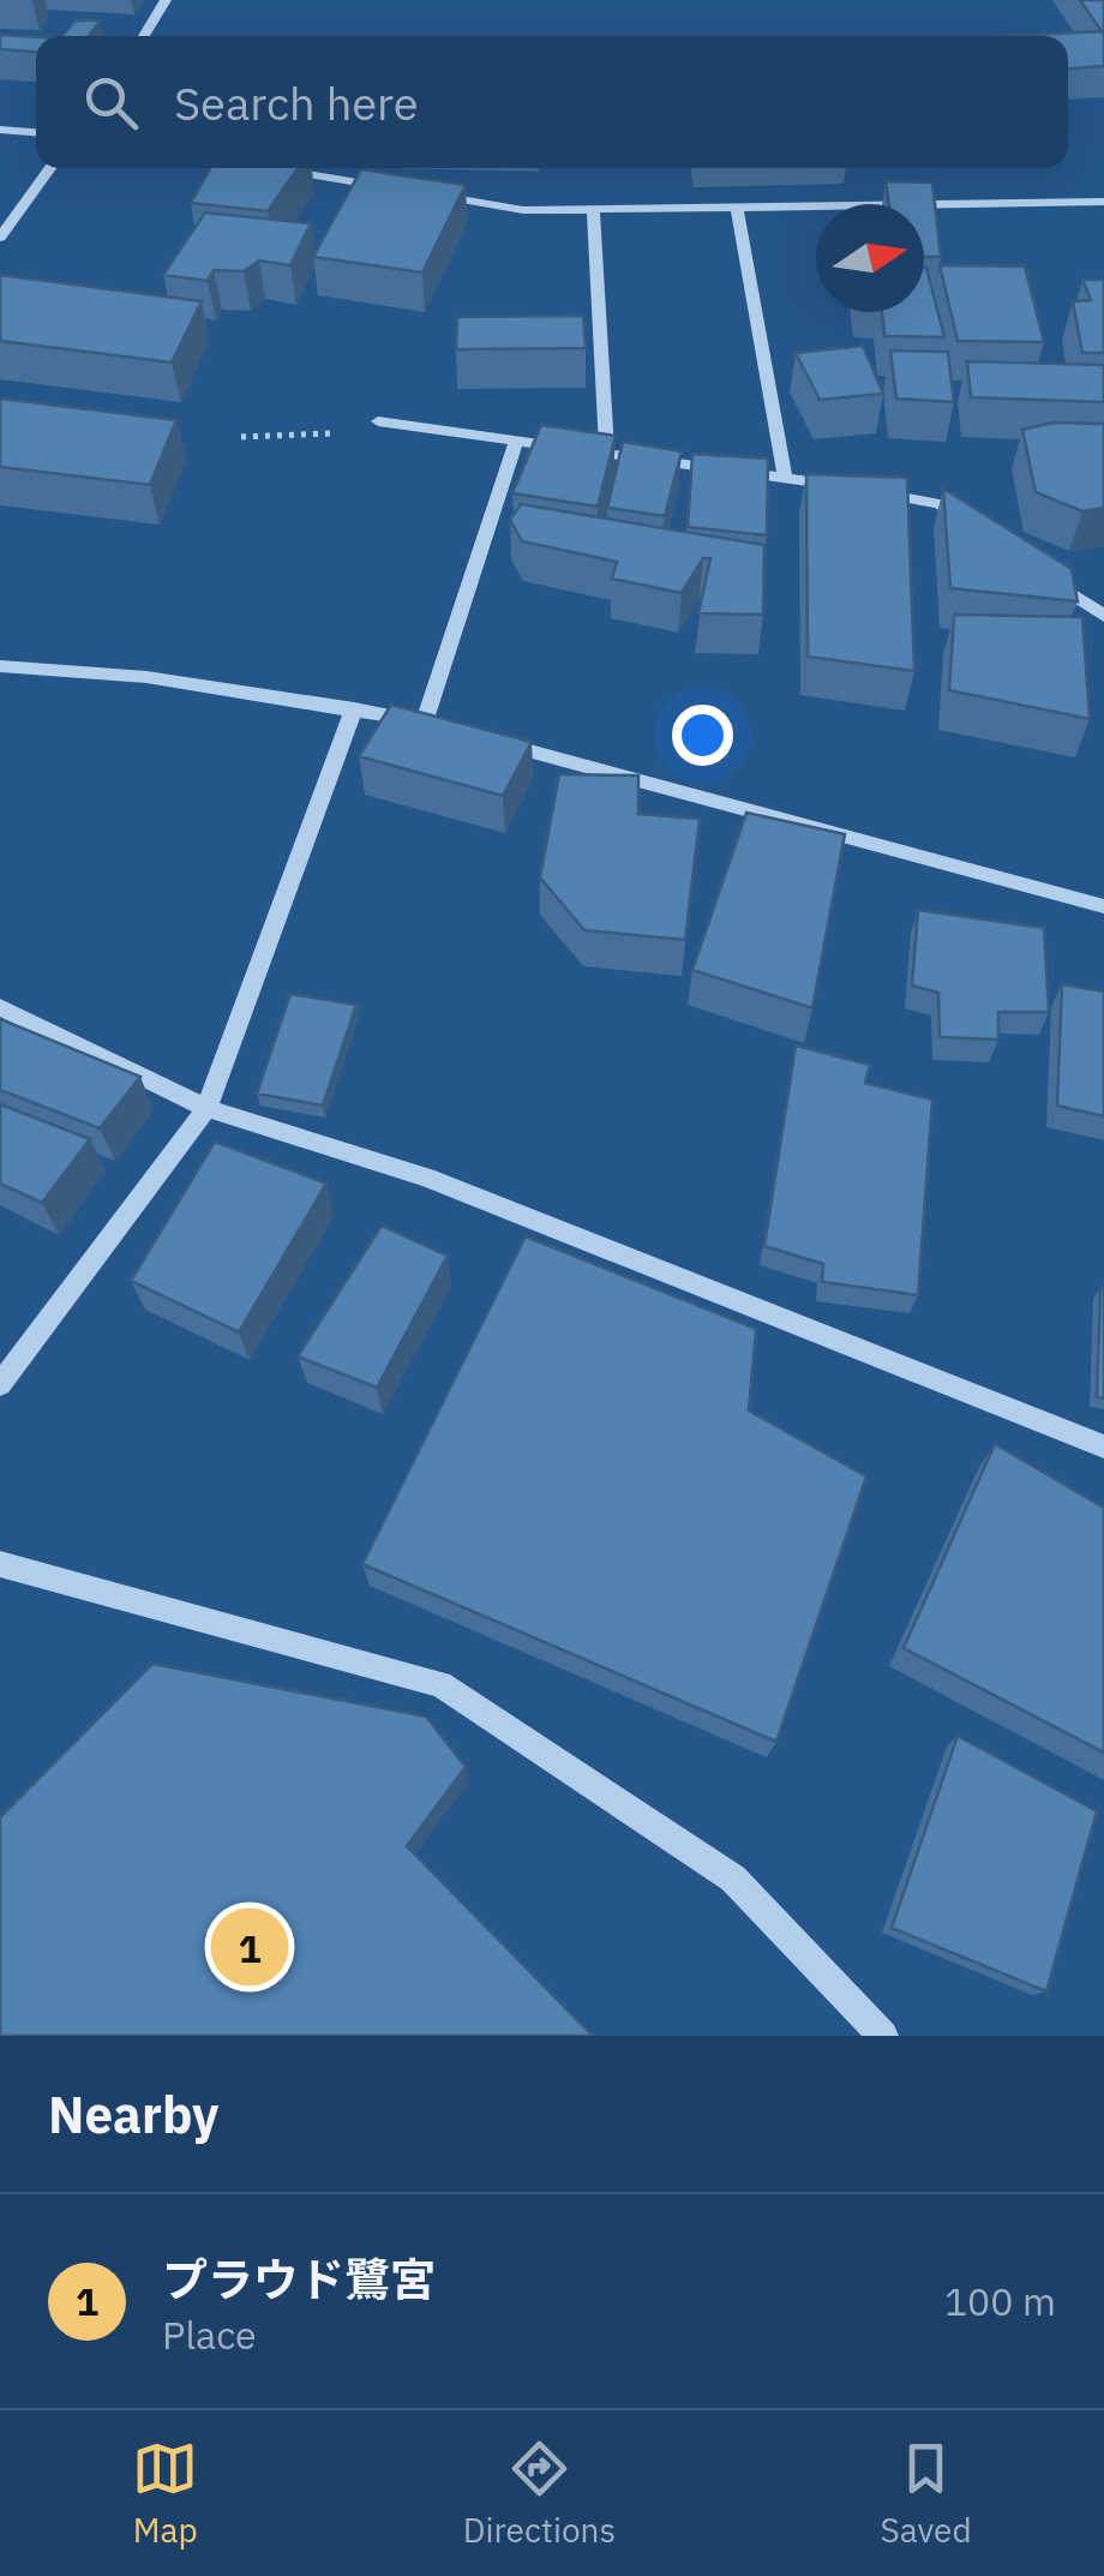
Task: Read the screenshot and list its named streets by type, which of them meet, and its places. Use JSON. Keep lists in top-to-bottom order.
{
  "north": "right",
  "page": {
    "search": "Search here",
    "pins": "1",
    "heading": "Nearby",
    "list": [
      {
        "mark": "1",
        "name": "プラウド鷺宮",
        "note": "Place",
        "value": "100 m"
      }
    ],
    "nav": ["Map", "Directions", "Saved"]
  }
}
